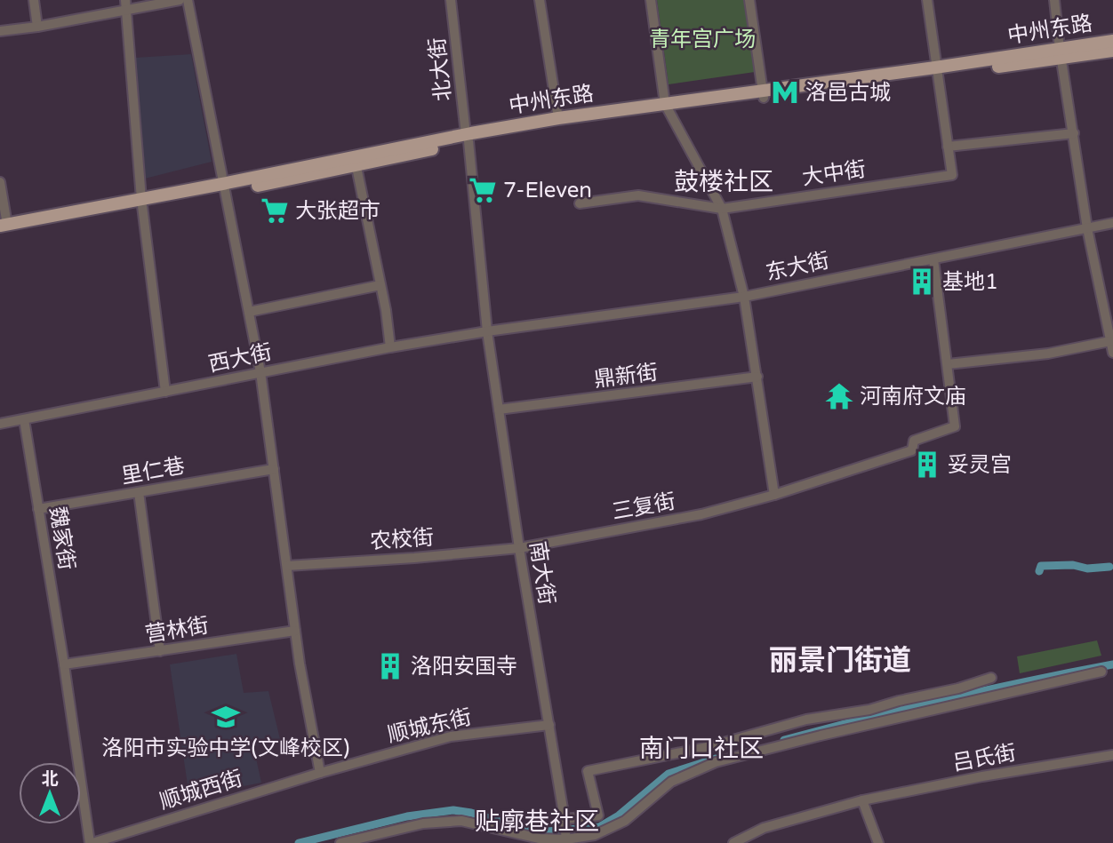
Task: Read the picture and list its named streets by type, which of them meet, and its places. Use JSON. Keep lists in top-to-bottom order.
{
  "streets": {
    "main road": ["中州东路"],
    "street": [
      "北大街",
      "大中街",
      "东大街",
      "西大街",
      "鼎新街",
      "里仁巷",
      "三复街",
      "魏家街",
      "农校街",
      "南大街",
      "营林街",
      "顺城东街",
      "吕氏街",
      "顺城西街"
    ]
  },
  "crossings": [
    ["中州东路", "北大街"],
    ["中州东路", "南大街"],
    ["北大街", "南大街"],
    ["东大街", "西大街"],
    ["东大街", "南大街"],
    ["西大街", "魏家街"],
    ["西大街", "南大街"],
    ["鼎新街", "南大街"],
    ["里仁巷", "魏家街"],
    ["三复街", "农校街"],
    ["三复街", "南大街"],
    ["魏家街", "营林街"],
    ["魏家街", "顺城西街"],
    ["农校街", "南大街"],
    ["南大街", "顺城东街"],
    ["顺城东街", "顺城西街"]
  ],
  "districts": [
    "鼓楼社区",
    "丽景门街道",
    "南门口社区",
    "贴廓巷社区"
  ],
  "parks": ["青年宫广场"],
  "places": {
    "metro station": ["洛邑古城"],
    "supermarket": ["7-Eleven", "大张超市"],
    "building": ["基地1", "妥灵宫", "洛阳安国寺"],
    "temple": ["河南府文庙"],
    "school or university": ["洛阳市实验中学(文峰校区)"]
  },
  "north": "top"
}
